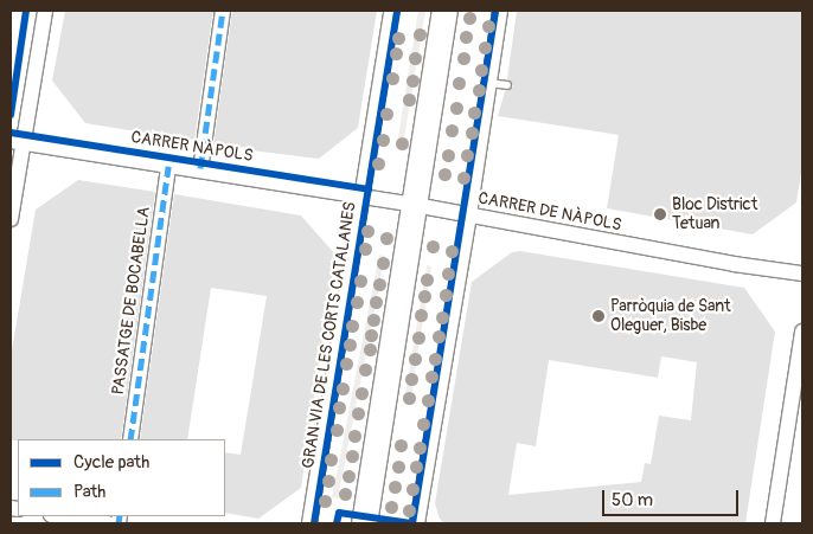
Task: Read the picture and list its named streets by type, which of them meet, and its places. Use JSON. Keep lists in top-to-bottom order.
{
  "streets": {
    "street": ["CARRER DE NÀPOLS", "PASSATGE DE BOCABELLA"],
    "cycle path": ["CARRER NÀPOLS", "GRAN VIA DE LES CORTS CATALANES"]
  },
  "crossings": [
    ["CARRER DE NÀPOLS", "PASSATGE DE BOCABELLA"]
  ],
  "places": ["Bloc District Tetuan", "Parròquia de Sant Oleguer, Bisbe"],
  "legend": ["Cycle path", "Path"],
  "scale_bar": "50 m"
}
